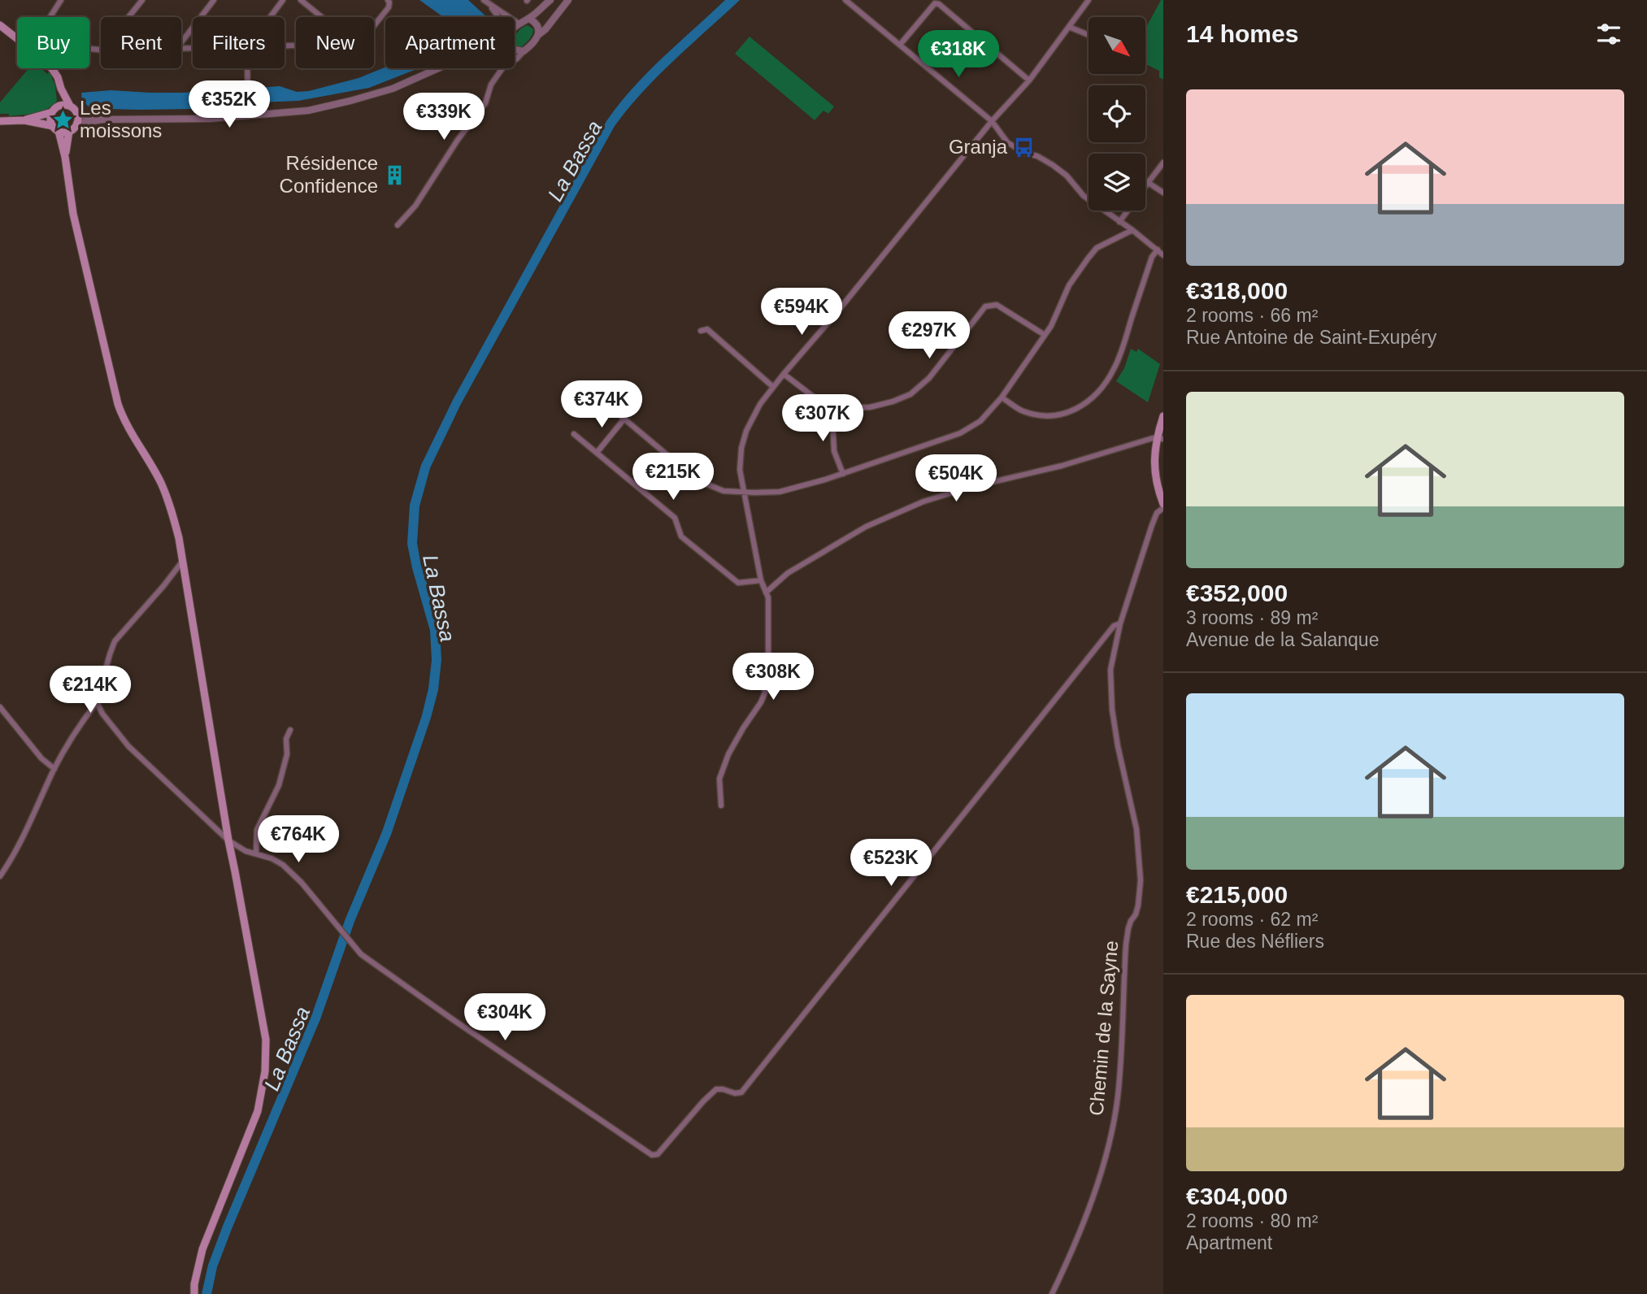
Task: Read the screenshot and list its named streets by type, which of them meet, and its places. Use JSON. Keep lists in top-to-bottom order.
{
  "streets": {
    "street": ["Chemin de la Sayne"]
  },
  "water": ["La Bassa"],
  "places": {
    "place": ["Les moissons"],
    "bus stop": ["Granja"],
    "building": ["Résidence Confidence"]
  },
  "north": "bottom right",
  "page": {
    "heading": "14 homes",
    "chip": [
      "Buy",
      "Rent",
      "Filters",
      "New",
      "Apartment"
    ],
    "price": [
      "€318K",
      "€352K",
      "€339K",
      "€594K",
      "€297K",
      "€374K",
      "€307K",
      "€215K",
      "€504K",
      "€308K",
      "€214K",
      "€764K",
      "€523K",
      "€304K"
    ],
    "list": [
      {
        "name": "€318,000",
        "note": "2 rooms · 66 m² · Rue Antoine de Saint-Exupéry"
      },
      {
        "name": "€352,000",
        "note": "3 rooms · 89 m² · Avenue de la Salanque"
      },
      {
        "name": "€215,000",
        "note": "2 rooms · 62 m² · Rue des Néfliers"
      },
      {
        "name": "€304,000",
        "note": "2 rooms · 80 m² · Apartment"
      }
    ]
  }
}
